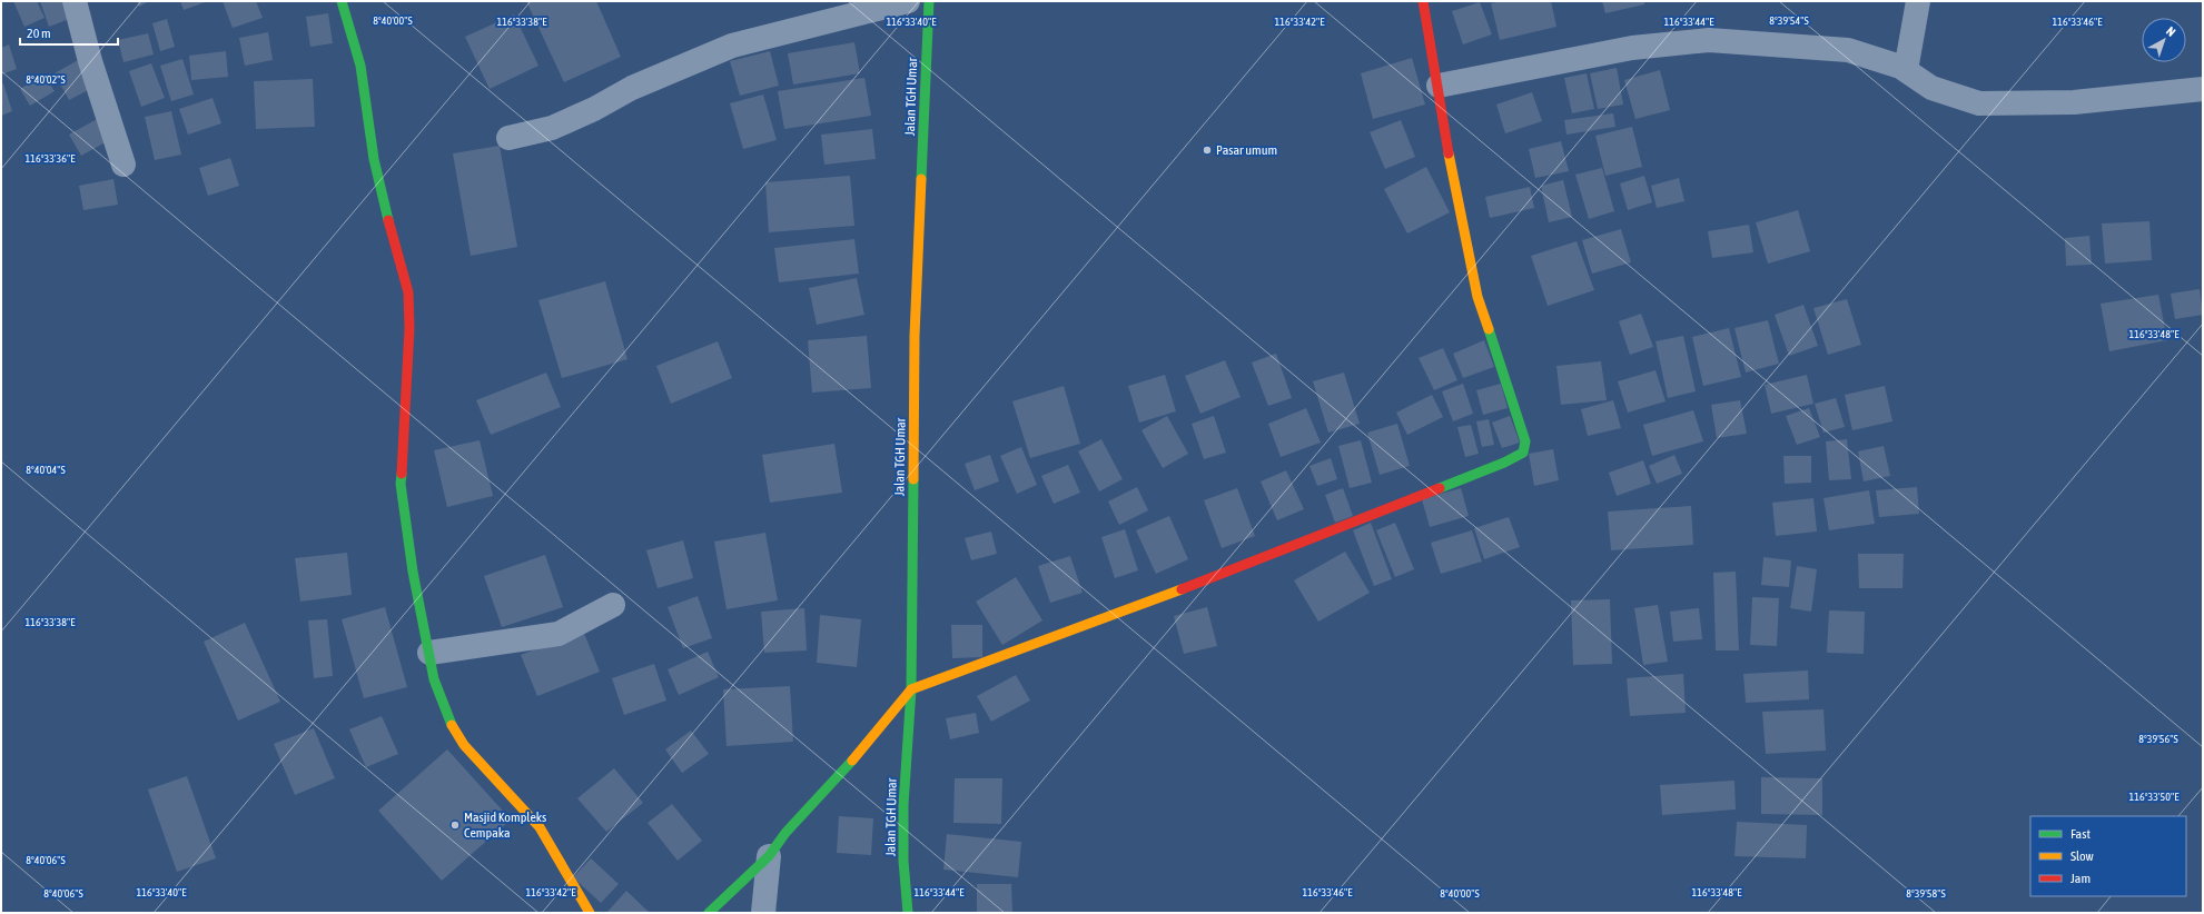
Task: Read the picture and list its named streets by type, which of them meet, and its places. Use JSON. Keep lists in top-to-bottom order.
{
  "streets": {
    "street": ["Jalan TGH Umar"]
  },
  "places": ["Pasar umum", "Masjid Kompleks Cempaka"],
  "legend": ["Fast", "Slow", "Jam"],
  "scale_bar": "20 m",
  "north": "top right",
  "coordinates": [
    "8°40'00\"S",
    "8°39'54\"S",
    "116°33'38\"E",
    "116°33'40\"E",
    "116°33'42\"E",
    "116°33'44\"E",
    "116°33'46\"E",
    "8°40'02\"S",
    "116°33'36\"E",
    "116°33'48\"E",
    "8°40'04\"S",
    "8°39'56\"S",
    "116°33'50\"E",
    "8°40'06\"S",
    "8°39'58\"S"
  ]
}
